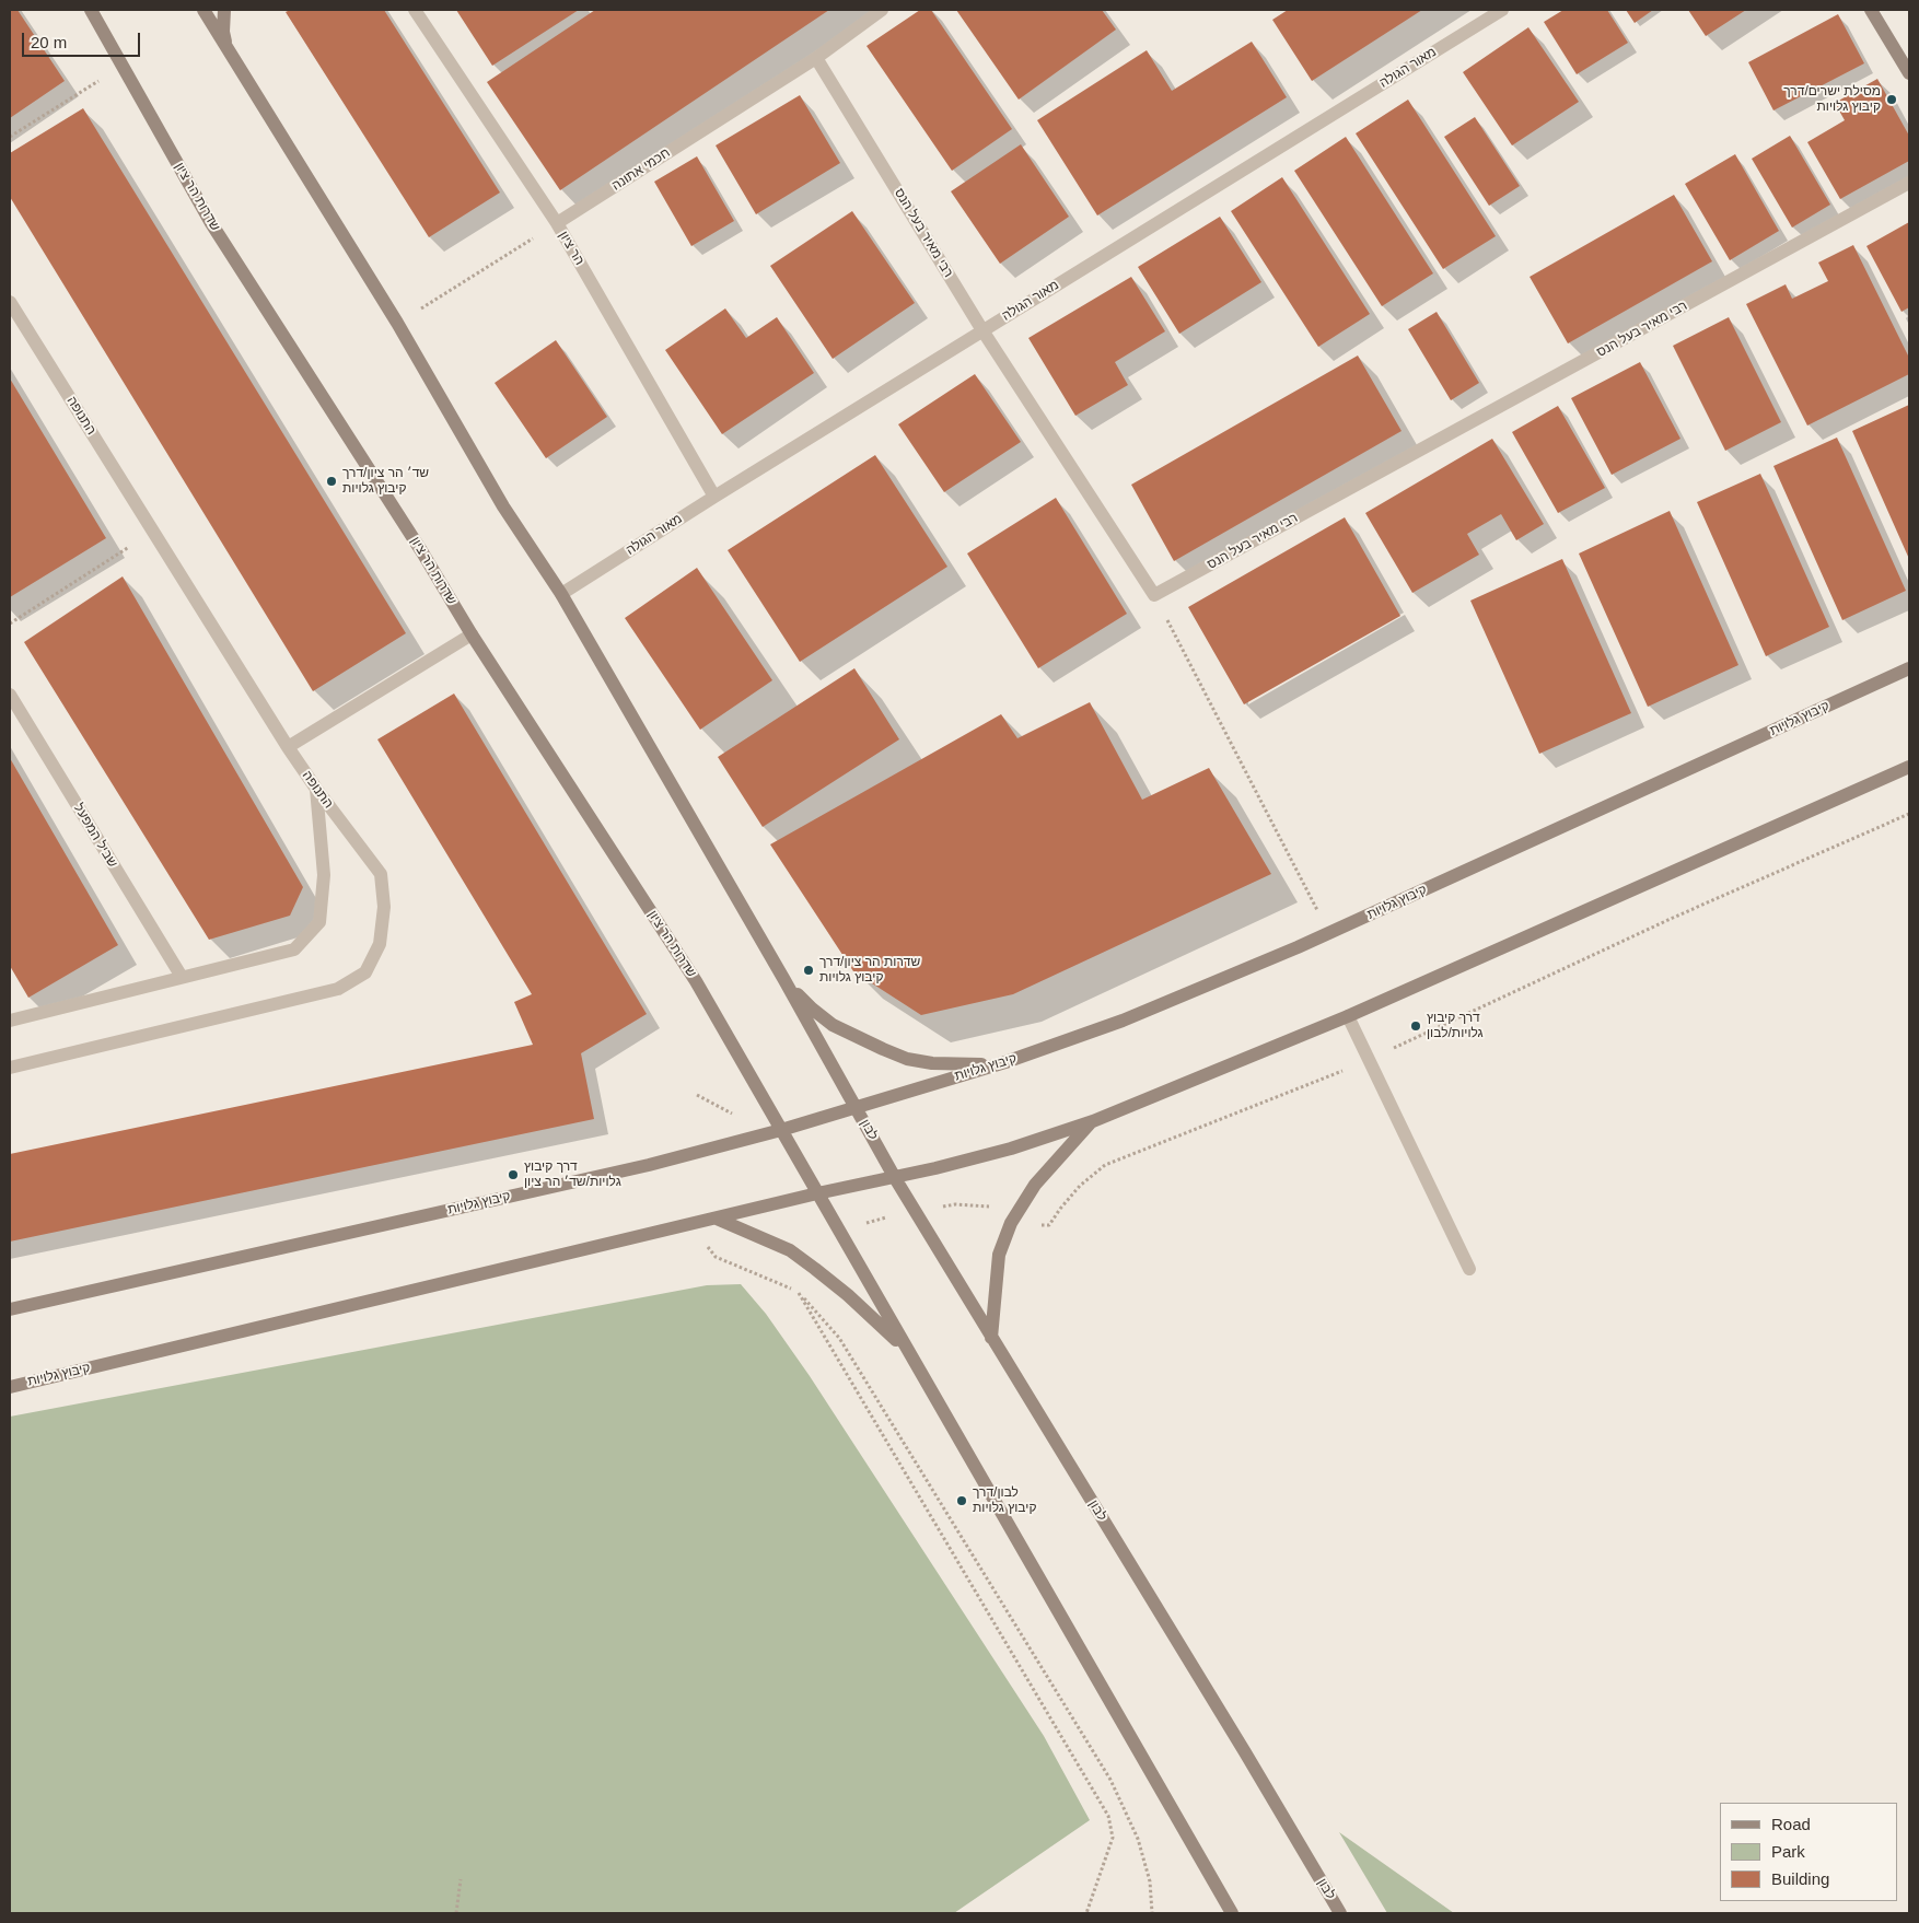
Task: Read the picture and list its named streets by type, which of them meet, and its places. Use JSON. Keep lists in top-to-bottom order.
{
  "streets": {
    "main road": ["שדרות הר ציון", "קיבוץ גלויות", "לבון"],
    "street": [
      "מאור הגולה",
      "חכמי אתונה",
      "רבי מאיר בעל הנס",
      "הר ציון",
      "התנופה",
      "שביל המפעל"
    ]
  },
  "crossings": [
    ["מאור הגולה", "רבי מאיר בעל הנס"],
    ["מאור הגולה", "הר ציון"],
    ["חכמי אתונה", "רבי מאיר בעל הנס"],
    ["חכמי אתונה", "הר ציון"],
    ["שדרות הר ציון", "קיבוץ גלויות"],
    ["קיבוץ גלויות", "לבון"]
  ],
  "places": [
    "מסילת ישרים/דרך קיבוץ גלויות",
    "שד׳ הר ציון/דרך קיבוץ גלויות",
    "שדרות הר ציון/דרך קיבוץ גלויות",
    "דרך קיבוץ גלויות/לבון",
    "דרך קיבוץ גלויות/שד׳ הר ציון",
    "לבון/דרך קיבוץ גלויות"
  ],
  "legend": ["Road", "Park", "Building"],
  "scale_bar": "20 m"
}
